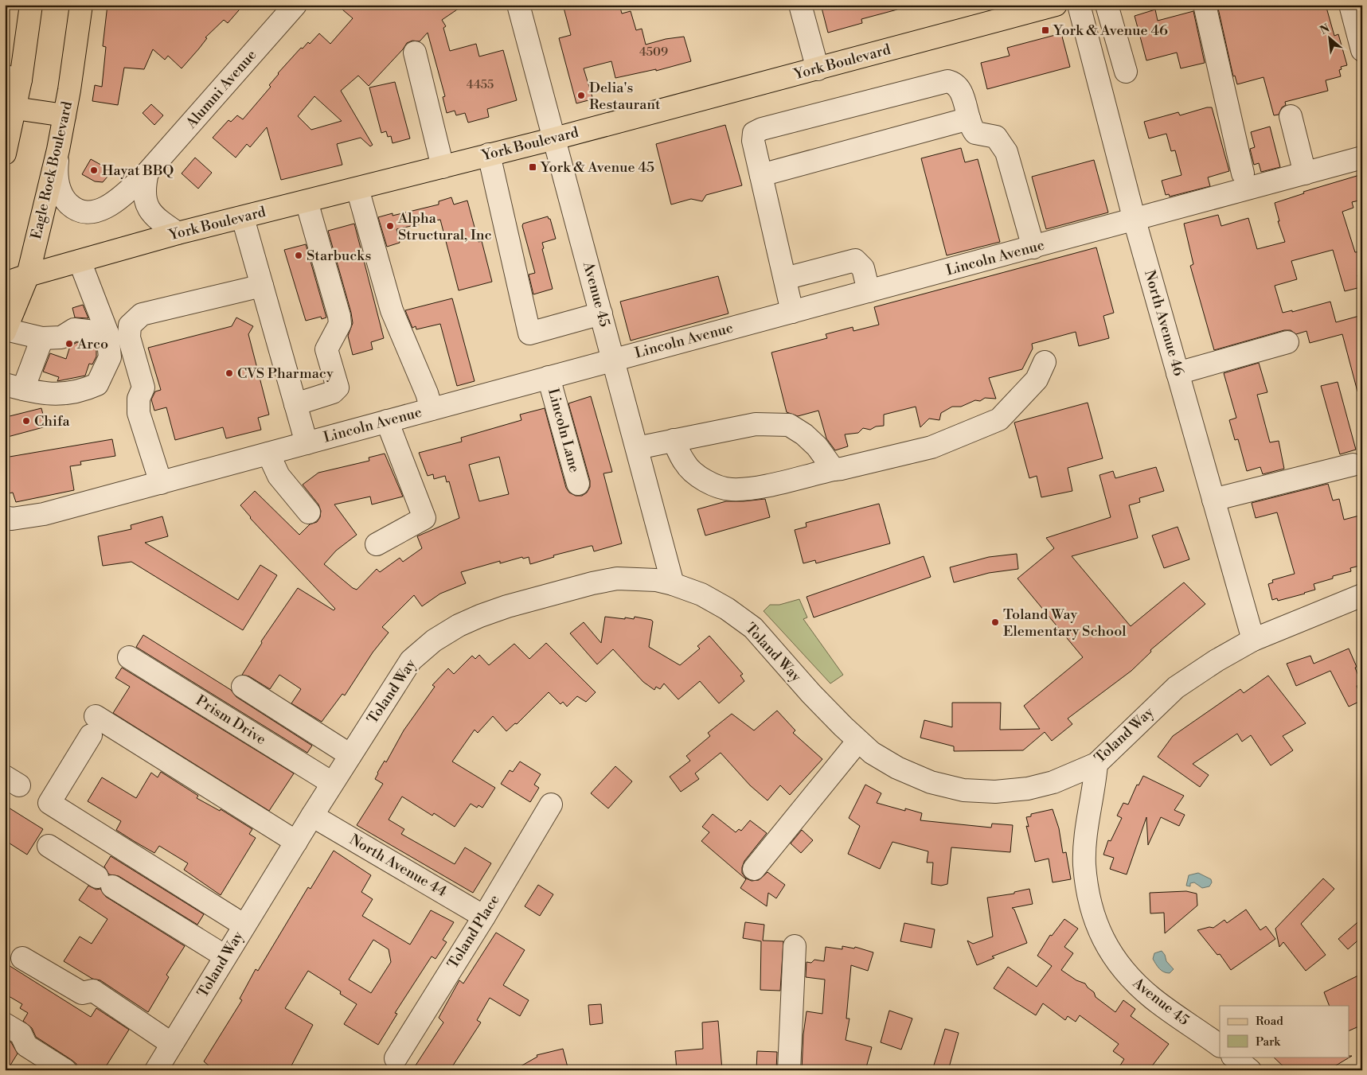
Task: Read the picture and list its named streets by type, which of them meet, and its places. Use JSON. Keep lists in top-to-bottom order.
{
  "streets": {
    "main road": ["York Boulevard", "Eagle Rock Boulevard"],
    "street": [
      "Alumni Avenue",
      "Lincoln Avenue",
      "Avenue 45",
      "North Avenue 46",
      "Lincoln Lane",
      "Toland Way",
      "Prism Drive",
      "North Avenue 44",
      "Toland Place"
    ]
  },
  "crossings": [
    ["York Boulevard", "Eagle Rock Boulevard"],
    ["York Boulevard", "Avenue 45"],
    ["Alumni Avenue", "Eagle Rock Boulevard"],
    ["Lincoln Avenue", "Avenue 45"],
    ["Lincoln Avenue", "North Avenue 46"],
    ["Lincoln Avenue", "Lincoln Lane"],
    ["Avenue 45", "Toland Way"],
    ["North Avenue 46", "Toland Way"],
    ["Toland Way", "Prism Drive"],
    ["Toland Way", "North Avenue 44"],
    ["North Avenue 44", "Toland Place"]
  ],
  "places": {
    "transit": ["York & Avenue 46", "York & Avenue 45"],
    "other": [
      "Delia's Restaurant",
      "Hayat BBQ",
      "Alpha Structural, Inc",
      "Starbucks",
      "Arco",
      "CVS Pharmacy",
      "Chifa",
      "Toland Way Elementary School"
    ]
  },
  "house_numbers": ["4509", "4455"],
  "legend": ["Road", "Park"],
  "north": "top left"
}
